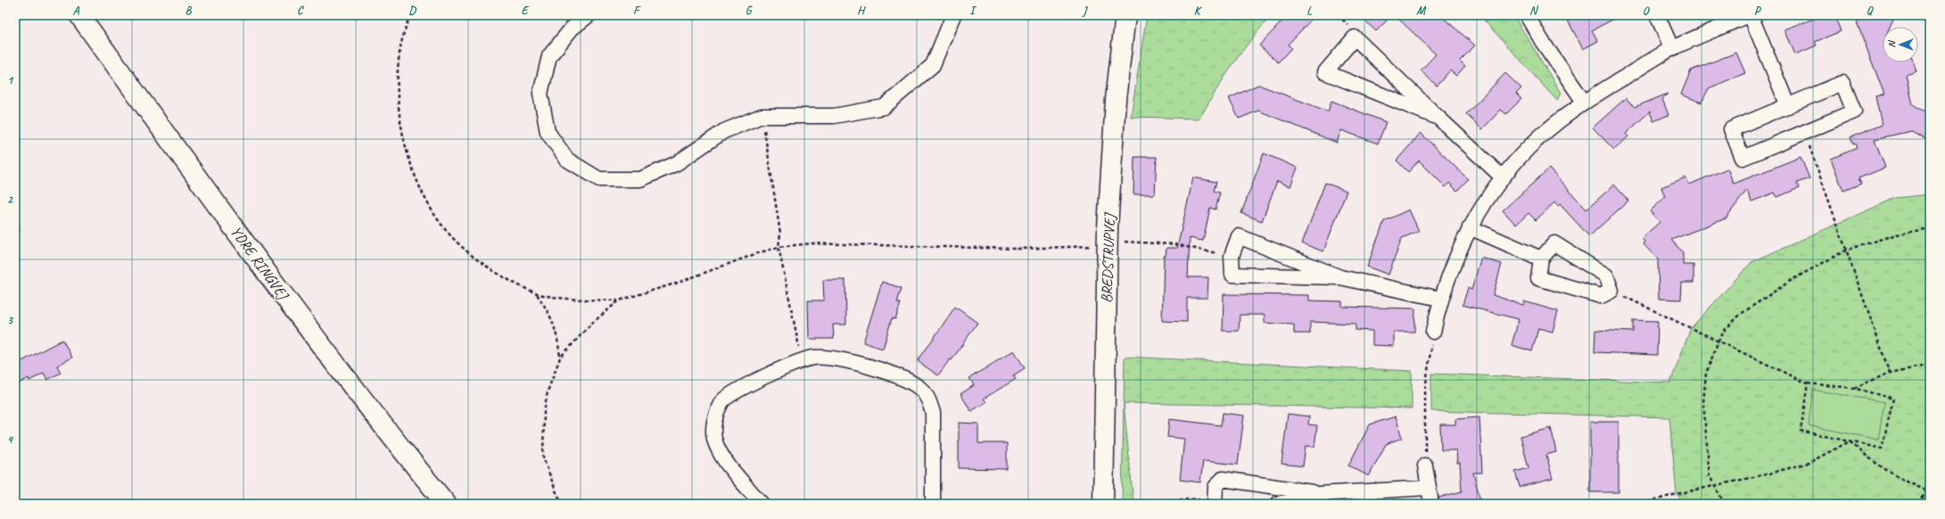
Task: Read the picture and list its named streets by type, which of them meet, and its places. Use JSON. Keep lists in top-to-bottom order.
{
  "streets": {
    "street": ["BREDSTRUPVEJ", "YDRE RINGVEJ"]
  },
  "north": "left",
  "grid": {
    "columns": [
      "A",
      "B",
      "C",
      "D",
      "E",
      "F",
      "G",
      "H",
      "I",
      "J",
      "K",
      "L",
      "M",
      "N",
      "O",
      "P",
      "Q"
    ],
    "rows": [
      "1",
      "2",
      "3",
      "4"
    ]
  }
}
